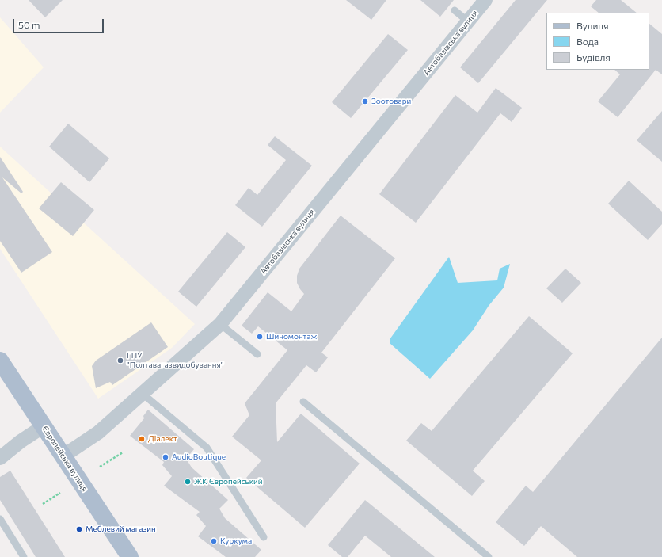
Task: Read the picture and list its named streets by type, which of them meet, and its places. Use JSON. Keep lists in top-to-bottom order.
{
  "streets": {
    "main road": ["Європейська вулиця"],
    "street": ["Автобазівська вулиця"]
  },
  "crossings": [
    ["Автобазівська вулиця", "Європейська вулиця"]
  ],
  "places": [
    "Зоотовари",
    "Шиномонтаж",
    "ГПУ \"Полтавагазвидобування\"",
    "Діалект",
    "AudioBoutique",
    "ЖК Європейський",
    "Меблевий магазин",
    "Куркума"
  ],
  "legend": ["Вулиця", "Вода", "Будівля"],
  "scale_bar": "50 m"
}
